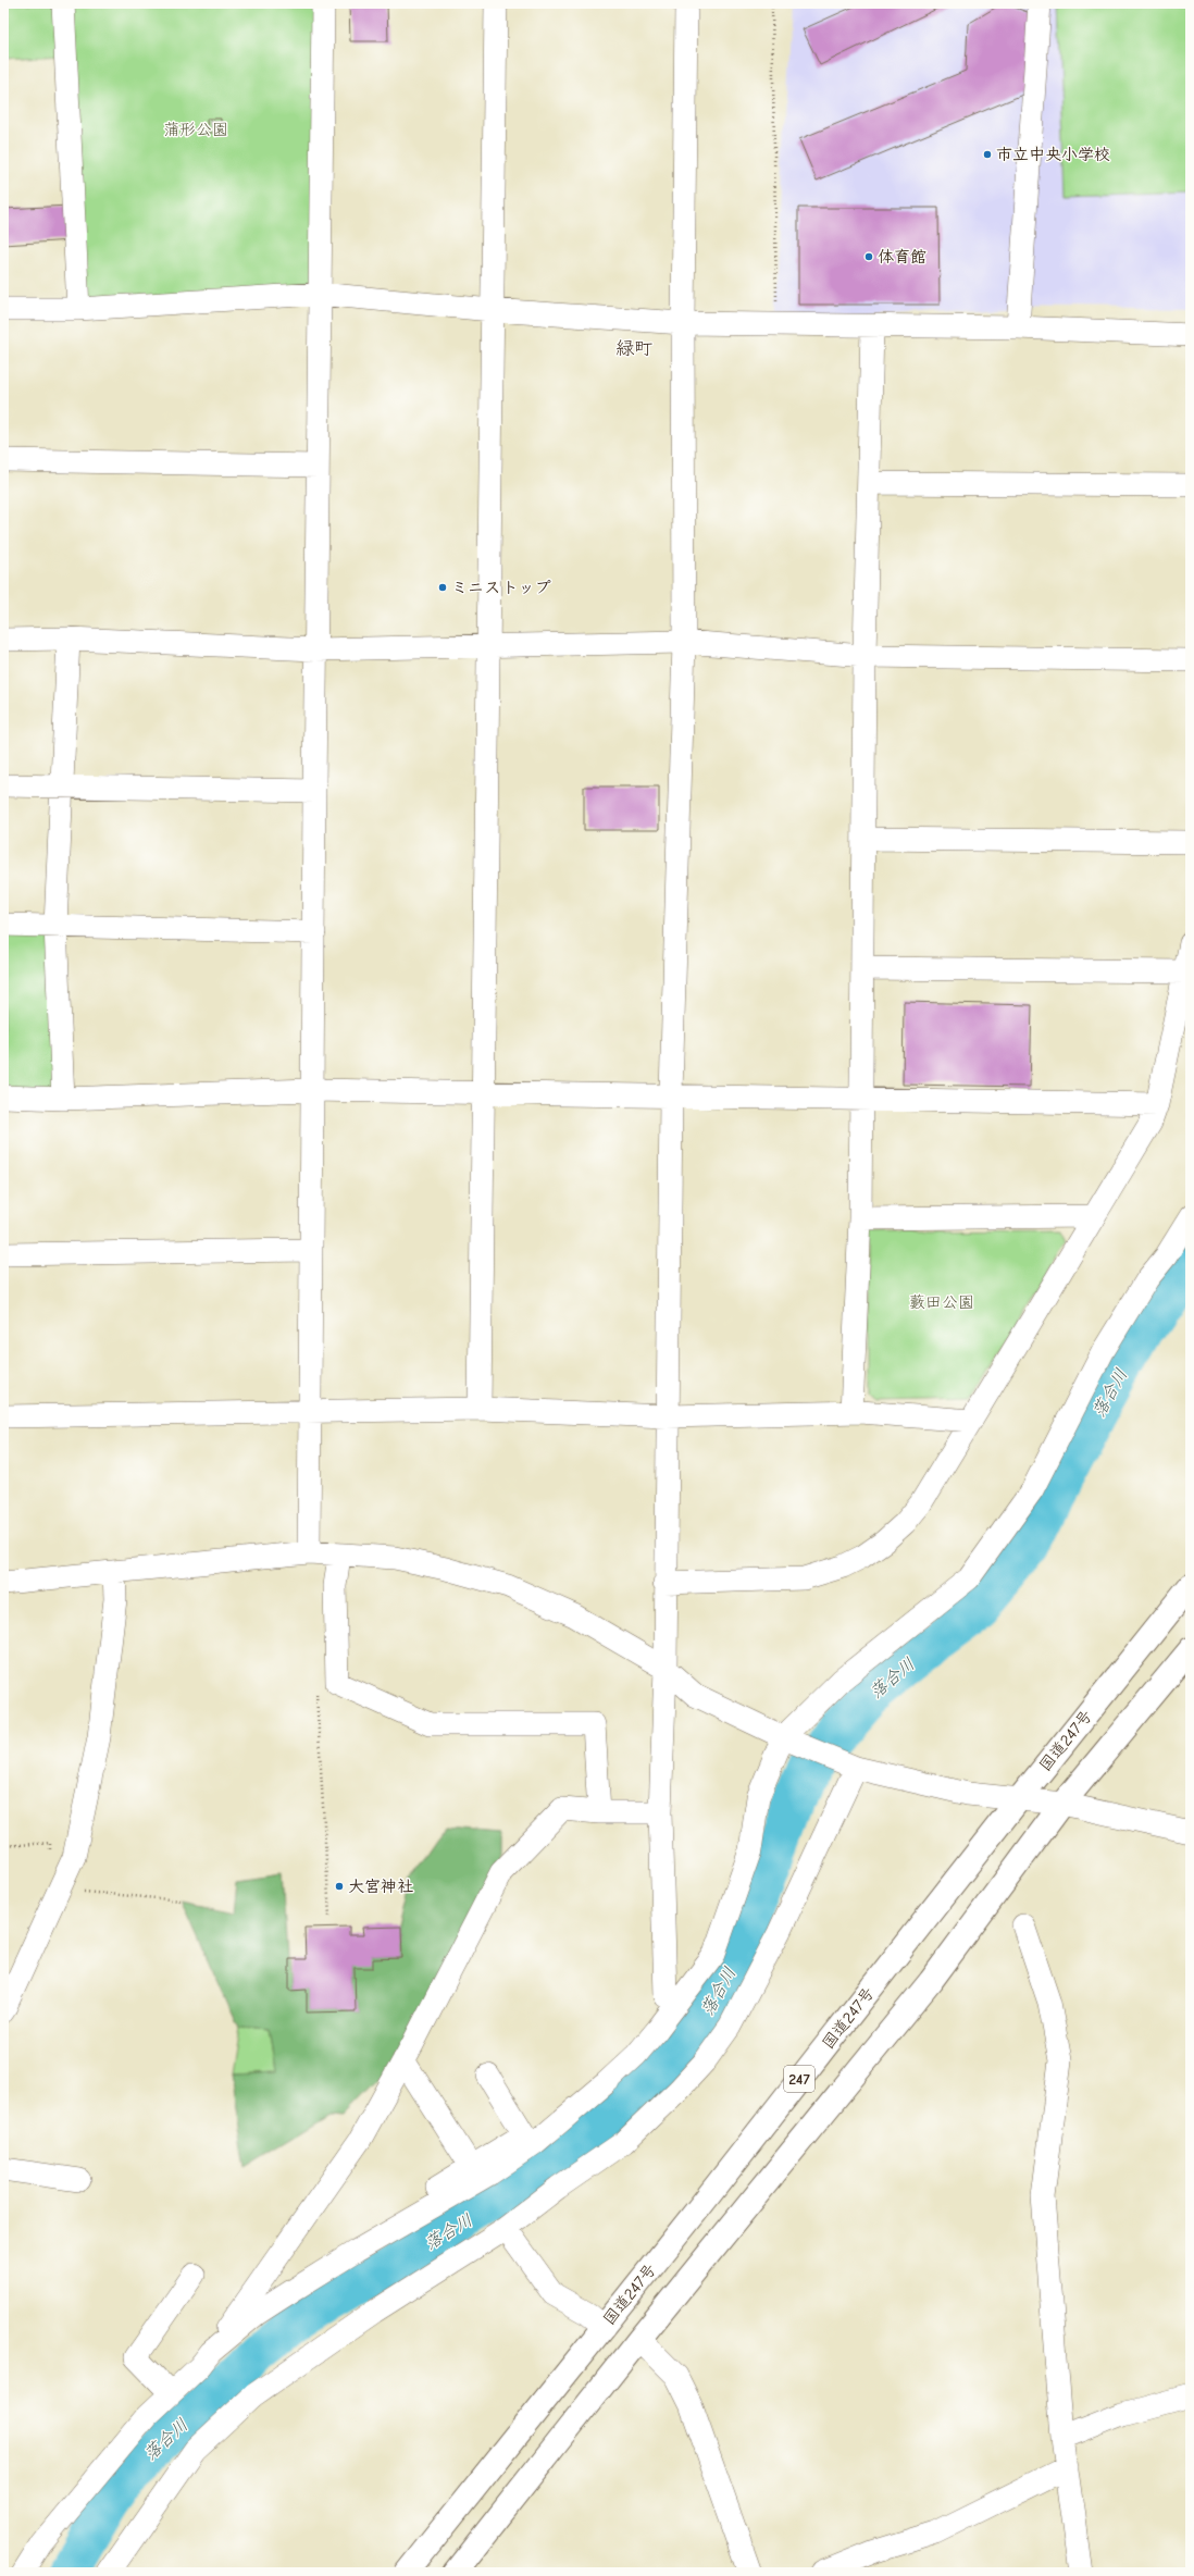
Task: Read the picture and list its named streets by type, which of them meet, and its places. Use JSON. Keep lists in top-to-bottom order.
{
  "streets": {
    "highway": ["国道247号", "247"]
  },
  "districts": ["緑町"],
  "water": ["落合川"],
  "parks": ["蒲形公園", "藪田公園"],
  "places": [
    "市立中央小学校",
    "体育館",
    "ミニストップ",
    "大宮神社"
  ]
}
